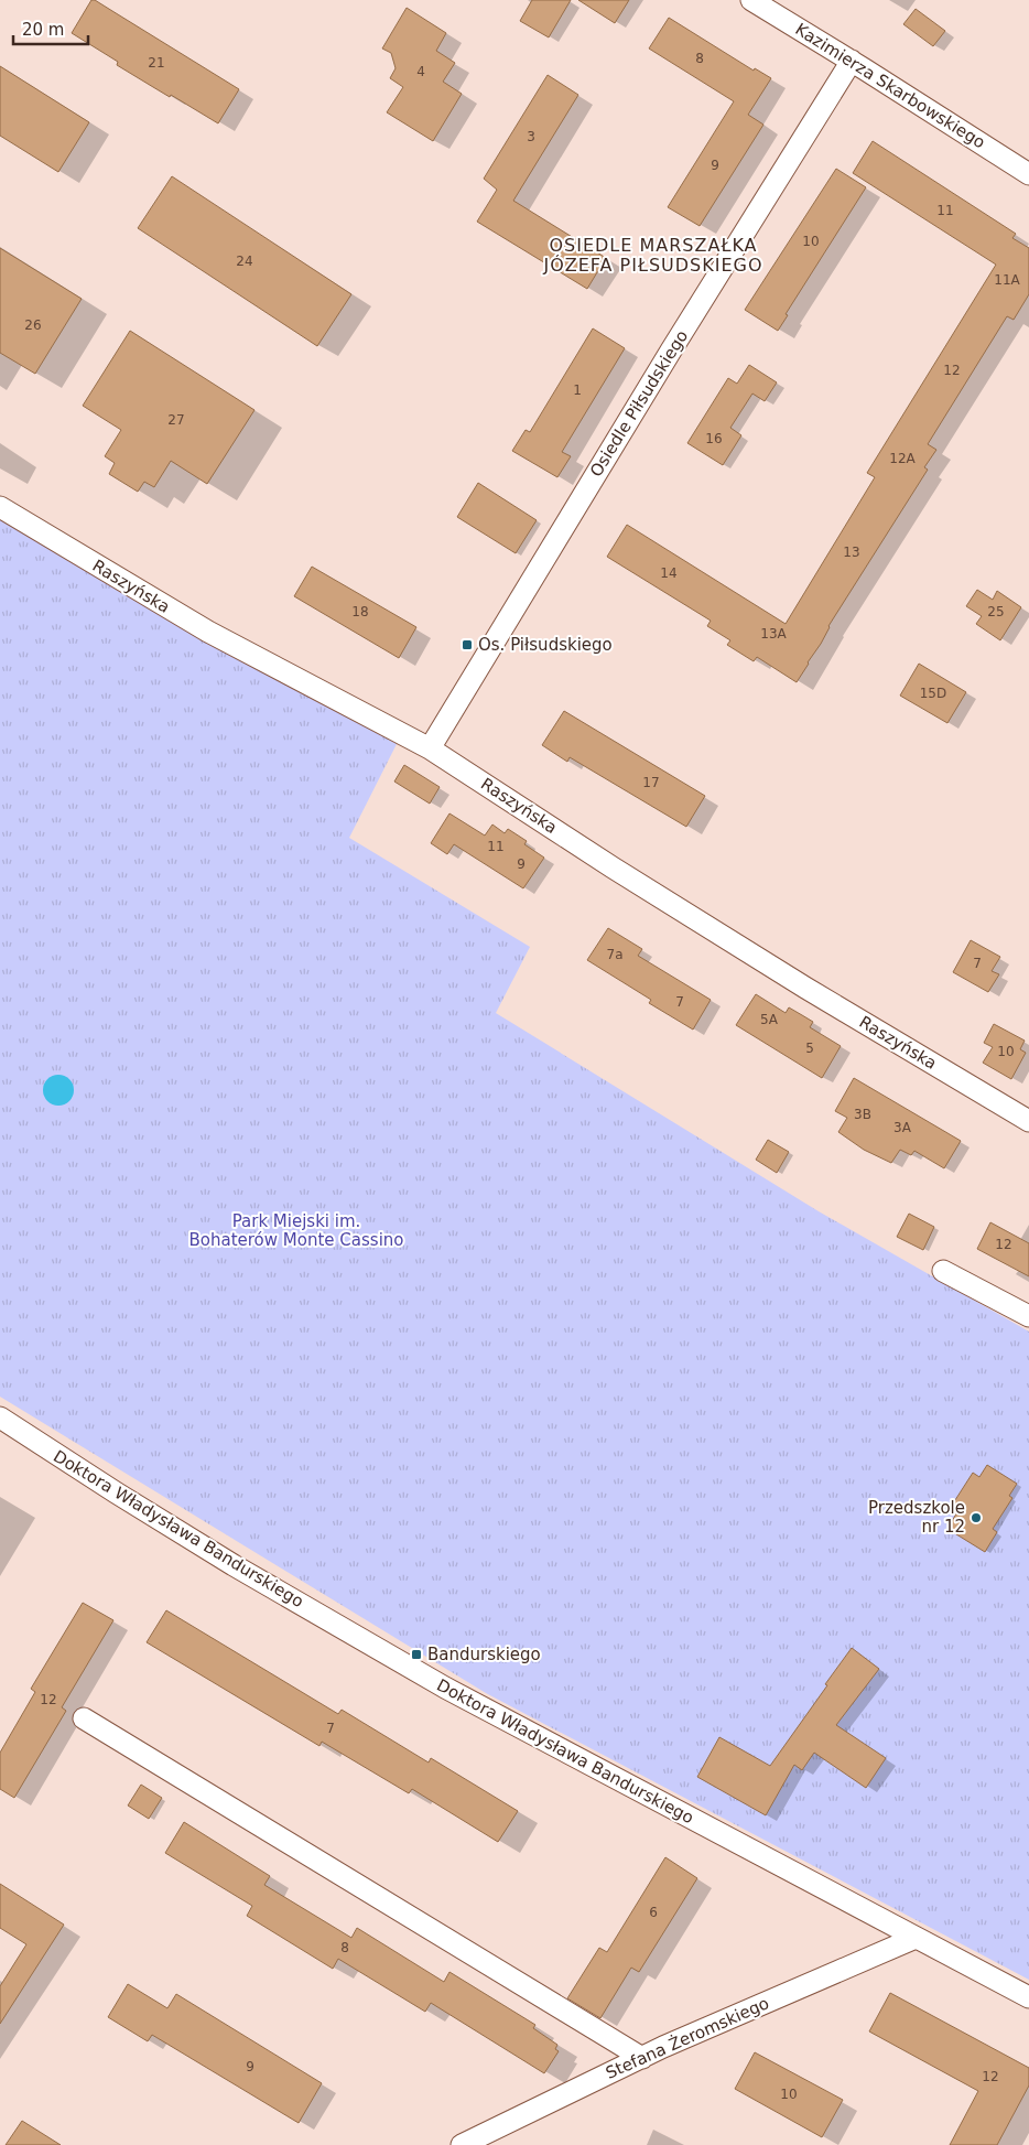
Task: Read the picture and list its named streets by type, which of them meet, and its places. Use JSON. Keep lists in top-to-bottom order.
{
  "streets": {
    "street": [
      "Kazimierza Skarbowskiego",
      "Osiedle Piłsudskiego",
      "Raszyńska",
      "Doktora Władysława Bandurskiego",
      "Stefana Żeromskiego"
    ]
  },
  "crossings": [
    ["Kazimierza Skarbowskiego", "Osiedle Piłsudskiego"],
    ["Osiedle Piłsudskiego", "Raszyńska"],
    ["Doktora Władysława Bandurskiego", "Stefana Żeromskiego"]
  ],
  "districts": ["OSIEDLE MARSZAŁKA JÓZEFA PIŁSUDSKIEGO"],
  "parks": ["Park Miejski im. Bohaterów Monte Cassino"],
  "places": {
    "transit": ["Os. Piłsudskiego", "Bandurskiego"],
    "other": ["Przedszkole nr 12"]
  },
  "house_numbers": [
    "8",
    "21",
    "4",
    "3",
    "9",
    "11",
    "10",
    "24",
    "11A",
    "26",
    "12",
    "1",
    "27",
    "16",
    "12A",
    "13",
    "14",
    "18",
    "25",
    "13A",
    "15D",
    "17",
    "11",
    "9",
    "7a",
    "7",
    "7",
    "5A",
    "5",
    "10",
    "3B",
    "3A",
    "12",
    "12",
    "7",
    "6",
    "8",
    "9",
    "12",
    "10"
  ],
  "scale_bar": "20 m"
}
